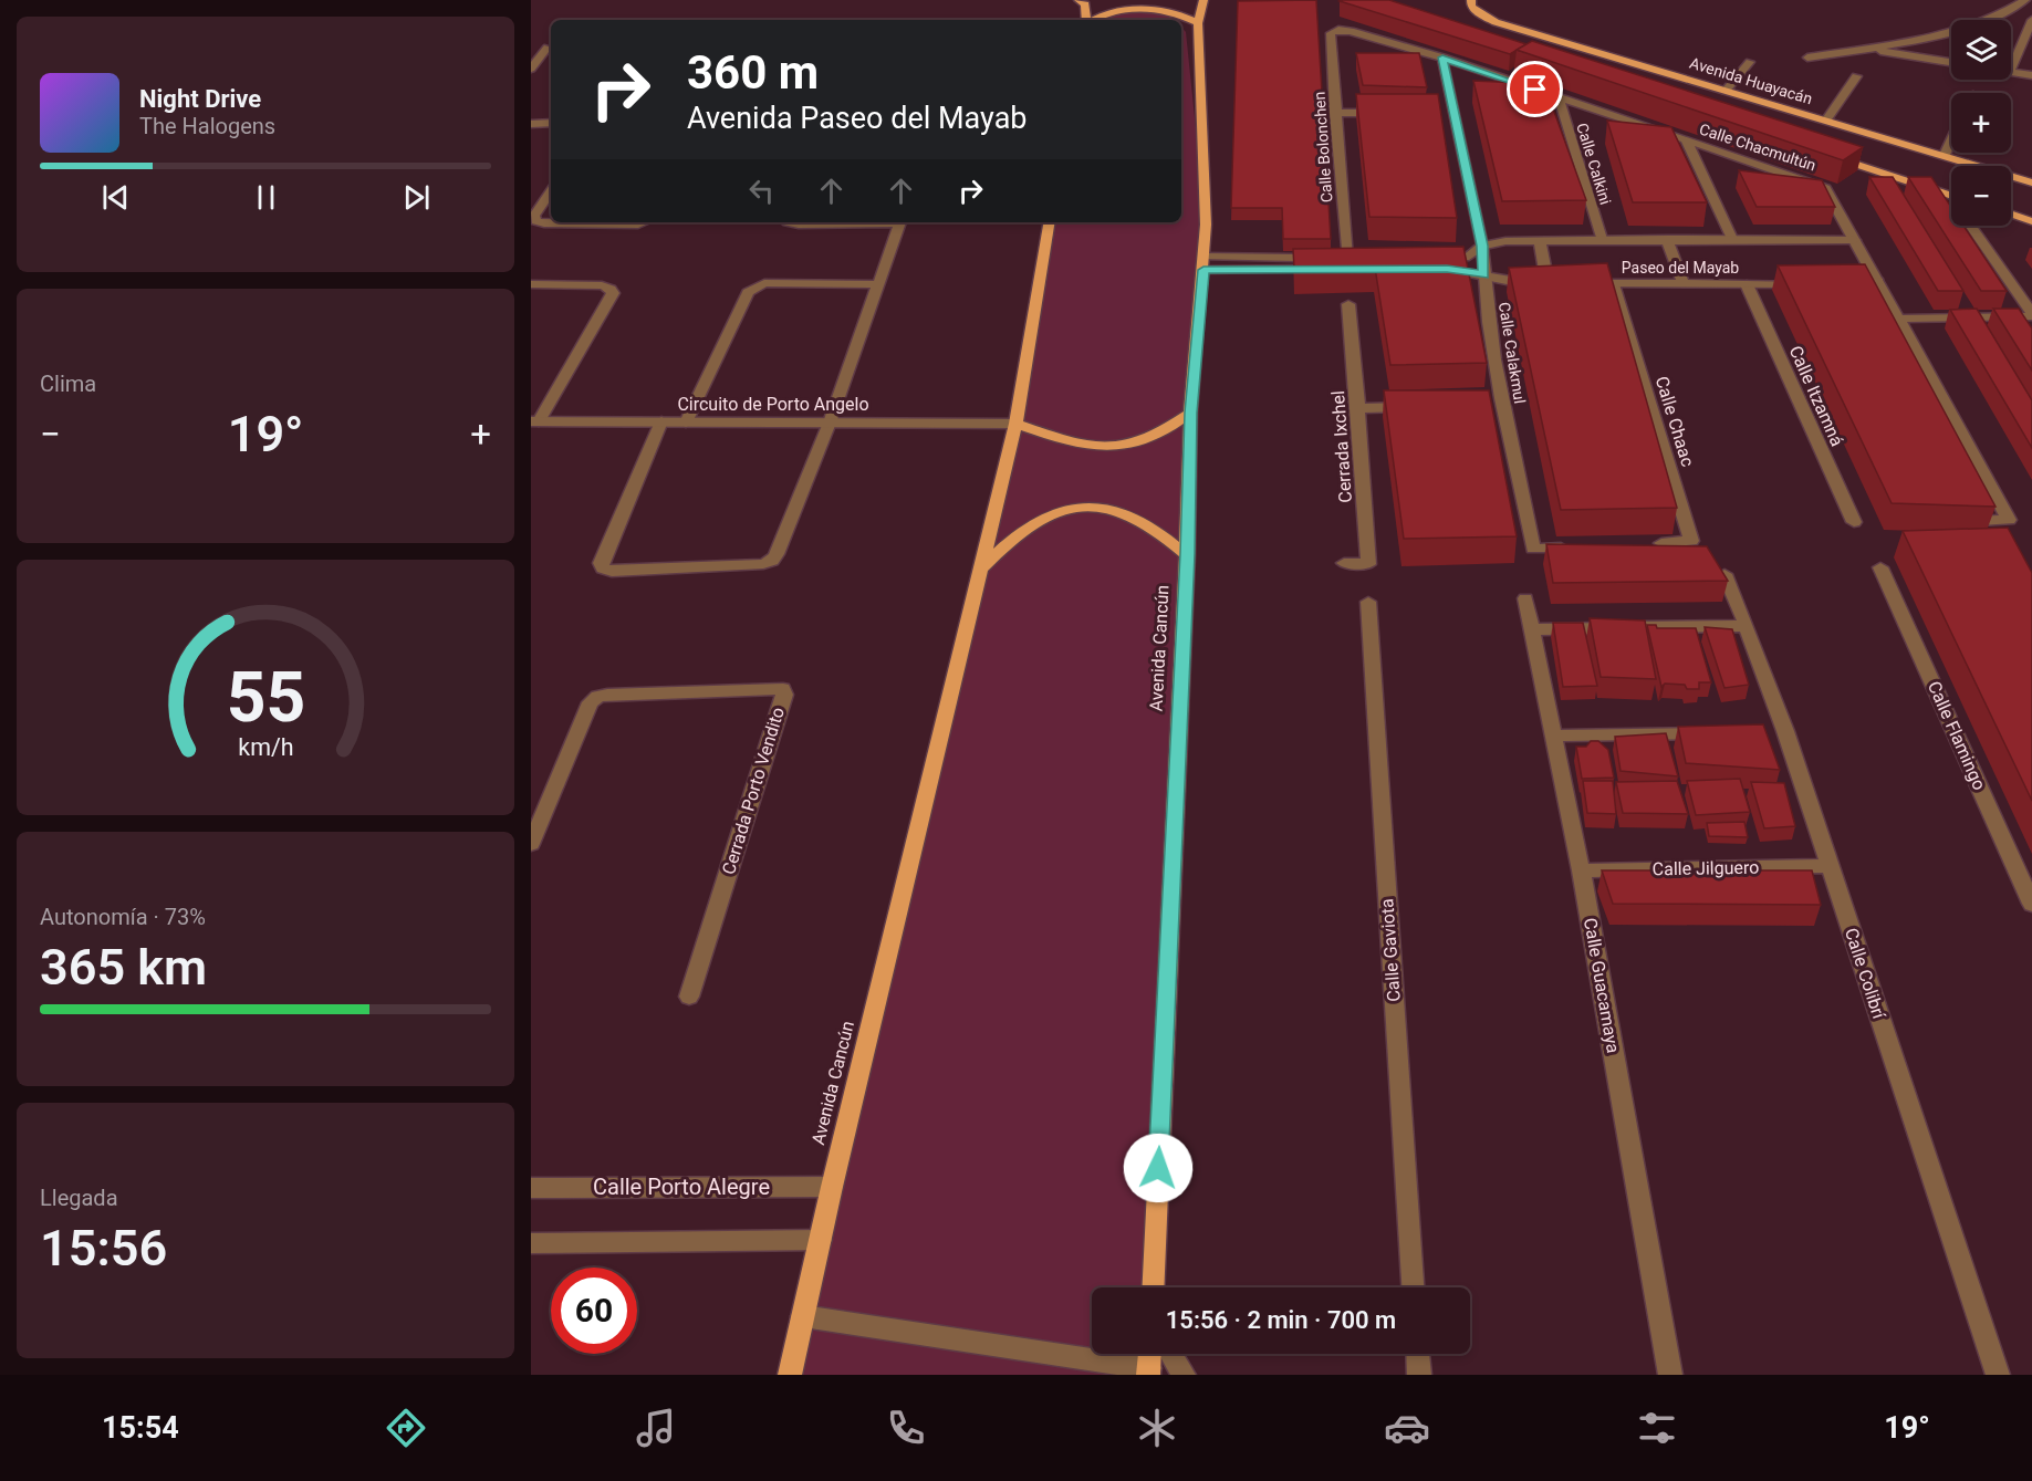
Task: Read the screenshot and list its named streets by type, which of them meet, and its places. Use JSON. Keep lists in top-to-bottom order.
{
  "streets": {
    "main road": ["Avenida Huayacán", "Avenida Cancún"],
    "street": [
      "Calle Bolonchen",
      "Calle Chacmultún",
      "Calle Calkini",
      "Paseo del Mayab",
      "Calle Calakmul",
      "Calle Itzamná",
      "Circuito de Porto Angelo",
      "Calle Chaac",
      "Cerrada Ixchel",
      "Calle Flamingo",
      "Cerrada Porto Vendito",
      "Calle Jilguero",
      "Calle Gaviota",
      "Calle Colibrí",
      "Calle Guacamaya",
      "Calle Porto Alegre"
    ]
  },
  "crossings": [
    ["Calle Bolonchen", "Calle Chacmultún"],
    ["Calle Bolonchen", "Avenida Cancún"],
    ["Calle Chacmultún", "Calle Calkini"],
    ["Calle Chacmultún", "Paseo del Mayab"],
    ["Calle Chacmultún", "Calle Calakmul"],
    ["Calle Calkini", "Paseo del Mayab"],
    ["Paseo del Mayab", "Calle Calakmul"],
    ["Paseo del Mayab", "Calle Itzamná"],
    ["Paseo del Mayab", "Calle Chaac"],
    ["Circuito de Porto Angelo", "Avenida Cancún"],
    ["Avenida Cancún", "Calle Porto Alegre"],
    ["Calle Jilguero", "Calle Colibrí"],
    ["Calle Jilguero", "Calle Guacamaya"]
  ],
  "page": {
    "map_buttons": ["+", "−"],
    "turn": ["360 m", "Avenida Paseo del Mayab"],
    "song": ["Night Drive", "The Halogens"],
    "tile": [
      "Clima",
      ["Autonomía · 73%", "365 km"],
      ["Llegada", "15:56"]
    ],
    "heat": ["−", "19°", "+"],
    "limit": "60",
    "trip": "15:56 · 2 min · 700 m",
    "tabs": ["15:54", "19°"],
    "gauge": ["55", "km/h"]
  }
}
